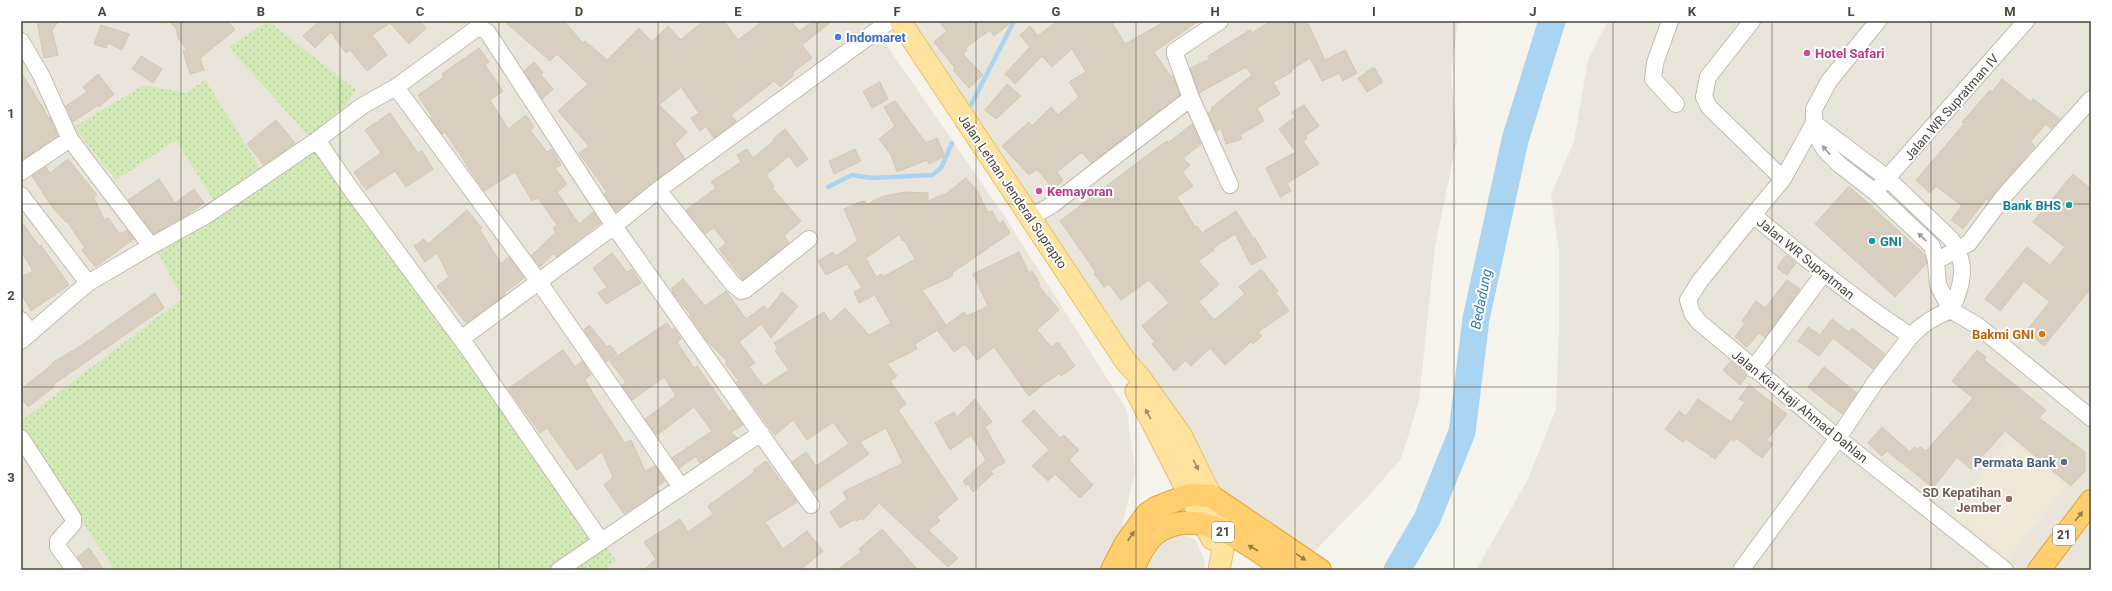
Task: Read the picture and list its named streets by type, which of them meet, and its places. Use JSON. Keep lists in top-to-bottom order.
{
  "streets": {
    "highway": ["21"],
    "main road": ["Jalan Letnan Jenderal Suprapto"],
    "street": ["Jalan WR Supratman IV", "Jalan WR Supratman", "Jalan Kiai Haji Ahmad Dahlan"]
  },
  "crossings": [
    ["Jalan WR Supratman", "Jalan Kiai Haji Ahmad Dahlan"]
  ],
  "water": ["Bedadung"],
  "places": [
    "Indomaret",
    "Hotel Safari",
    "Kemayoran",
    "Bank BHS",
    "GNI",
    "Bakmi GNI",
    "Permata Bank",
    "SD Kepatihan Jember"
  ],
  "grid": {
    "columns": [
      "A",
      "B",
      "C",
      "D",
      "E",
      "F",
      "G",
      "H",
      "I",
      "J",
      "K",
      "L",
      "M"
    ],
    "rows": ["1", "2", "3"]
  }
}
